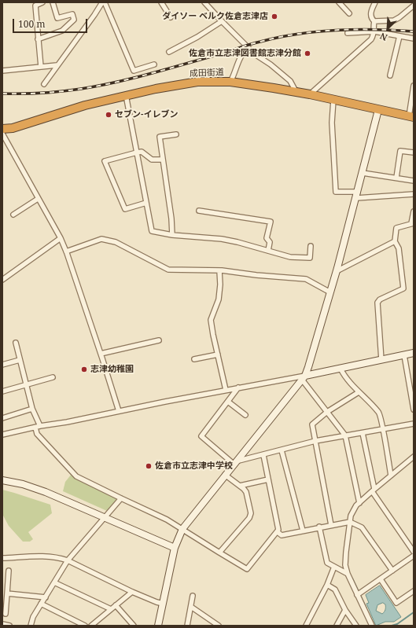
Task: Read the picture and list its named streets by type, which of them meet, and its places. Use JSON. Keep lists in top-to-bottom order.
{
  "streets": {
    "highway": ["成田街道"]
  },
  "places": [
    "ダイソー ベルク佐倉志津店",
    "佐倉市立志津図書館志津分館",
    "セブン-イレブン",
    "志津幼稚園",
    "佐倉市立志津中学校"
  ],
  "scale_bar": "100 m",
  "north": "bottom left"
}
